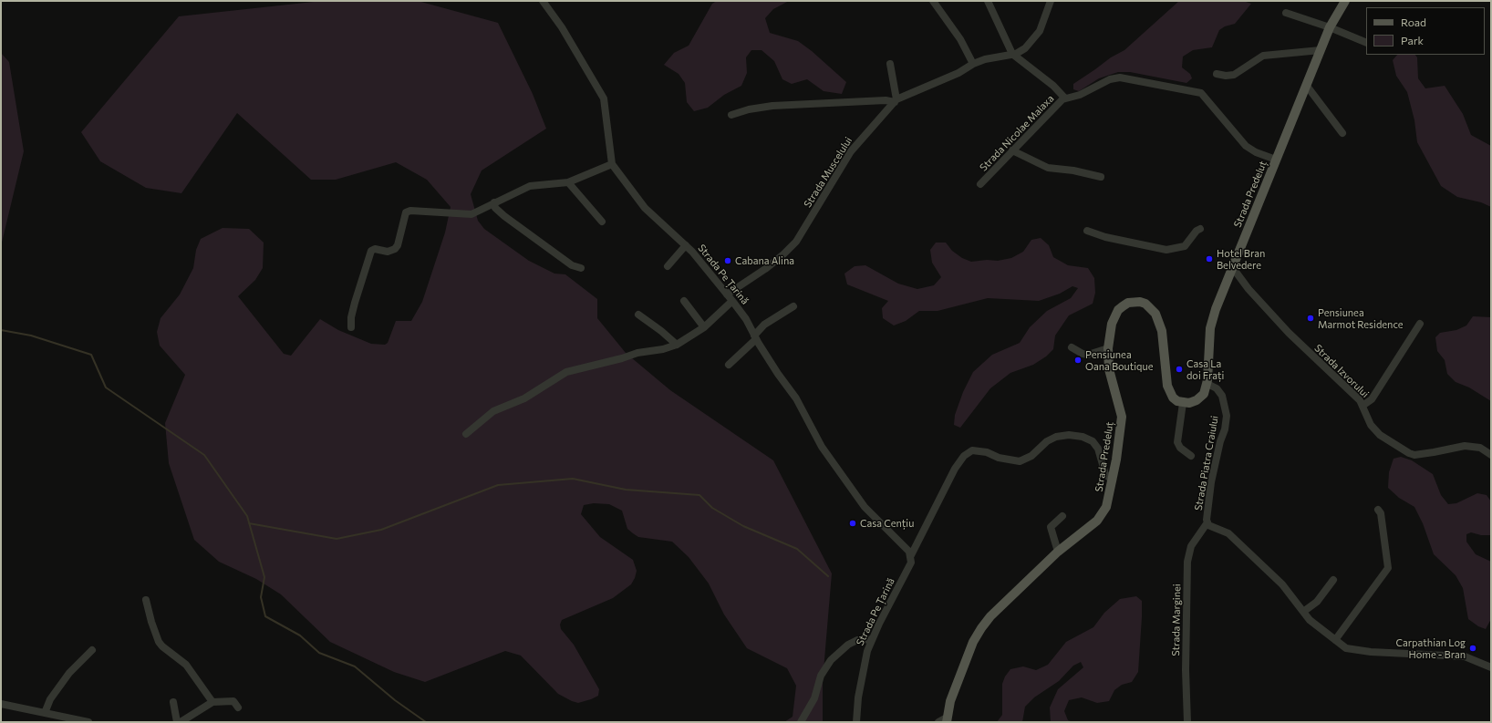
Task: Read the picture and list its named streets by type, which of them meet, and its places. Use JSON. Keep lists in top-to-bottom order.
{
  "streets": {
    "main road": ["Strada Predeluț"],
    "street": [
      "Strada Nicolae Malaxa",
      "Strada Muscelului",
      "Strada Pe Țarină",
      "Strada Izvorului",
      "Strada Piatra Craiului",
      "Strada Marginei"
    ]
  },
  "crossings": [
    ["Strada Nicolae Malaxa", "Strada Predeluț"],
    ["Strada Muscelului", "Strada Pe Țarină"],
    ["Strada Predeluț", "Strada Pe Țarină"],
    ["Strada Predeluț", "Strada Izvorului"],
    ["Strada Predeluț", "Strada Piatra Craiului"],
    ["Strada Piatra Craiului", "Strada Marginei"]
  ],
  "places": [
    "Hotel Bran Belvedere",
    "Cabana Alina",
    "Pensiunea Marmot Residence",
    "Pensiunea Oana Boutique",
    "Casa La doi Frați",
    "Casa Cențiu",
    "Carpathian Log Home - Bran"
  ],
  "legend": ["Road", "Park"]
}
